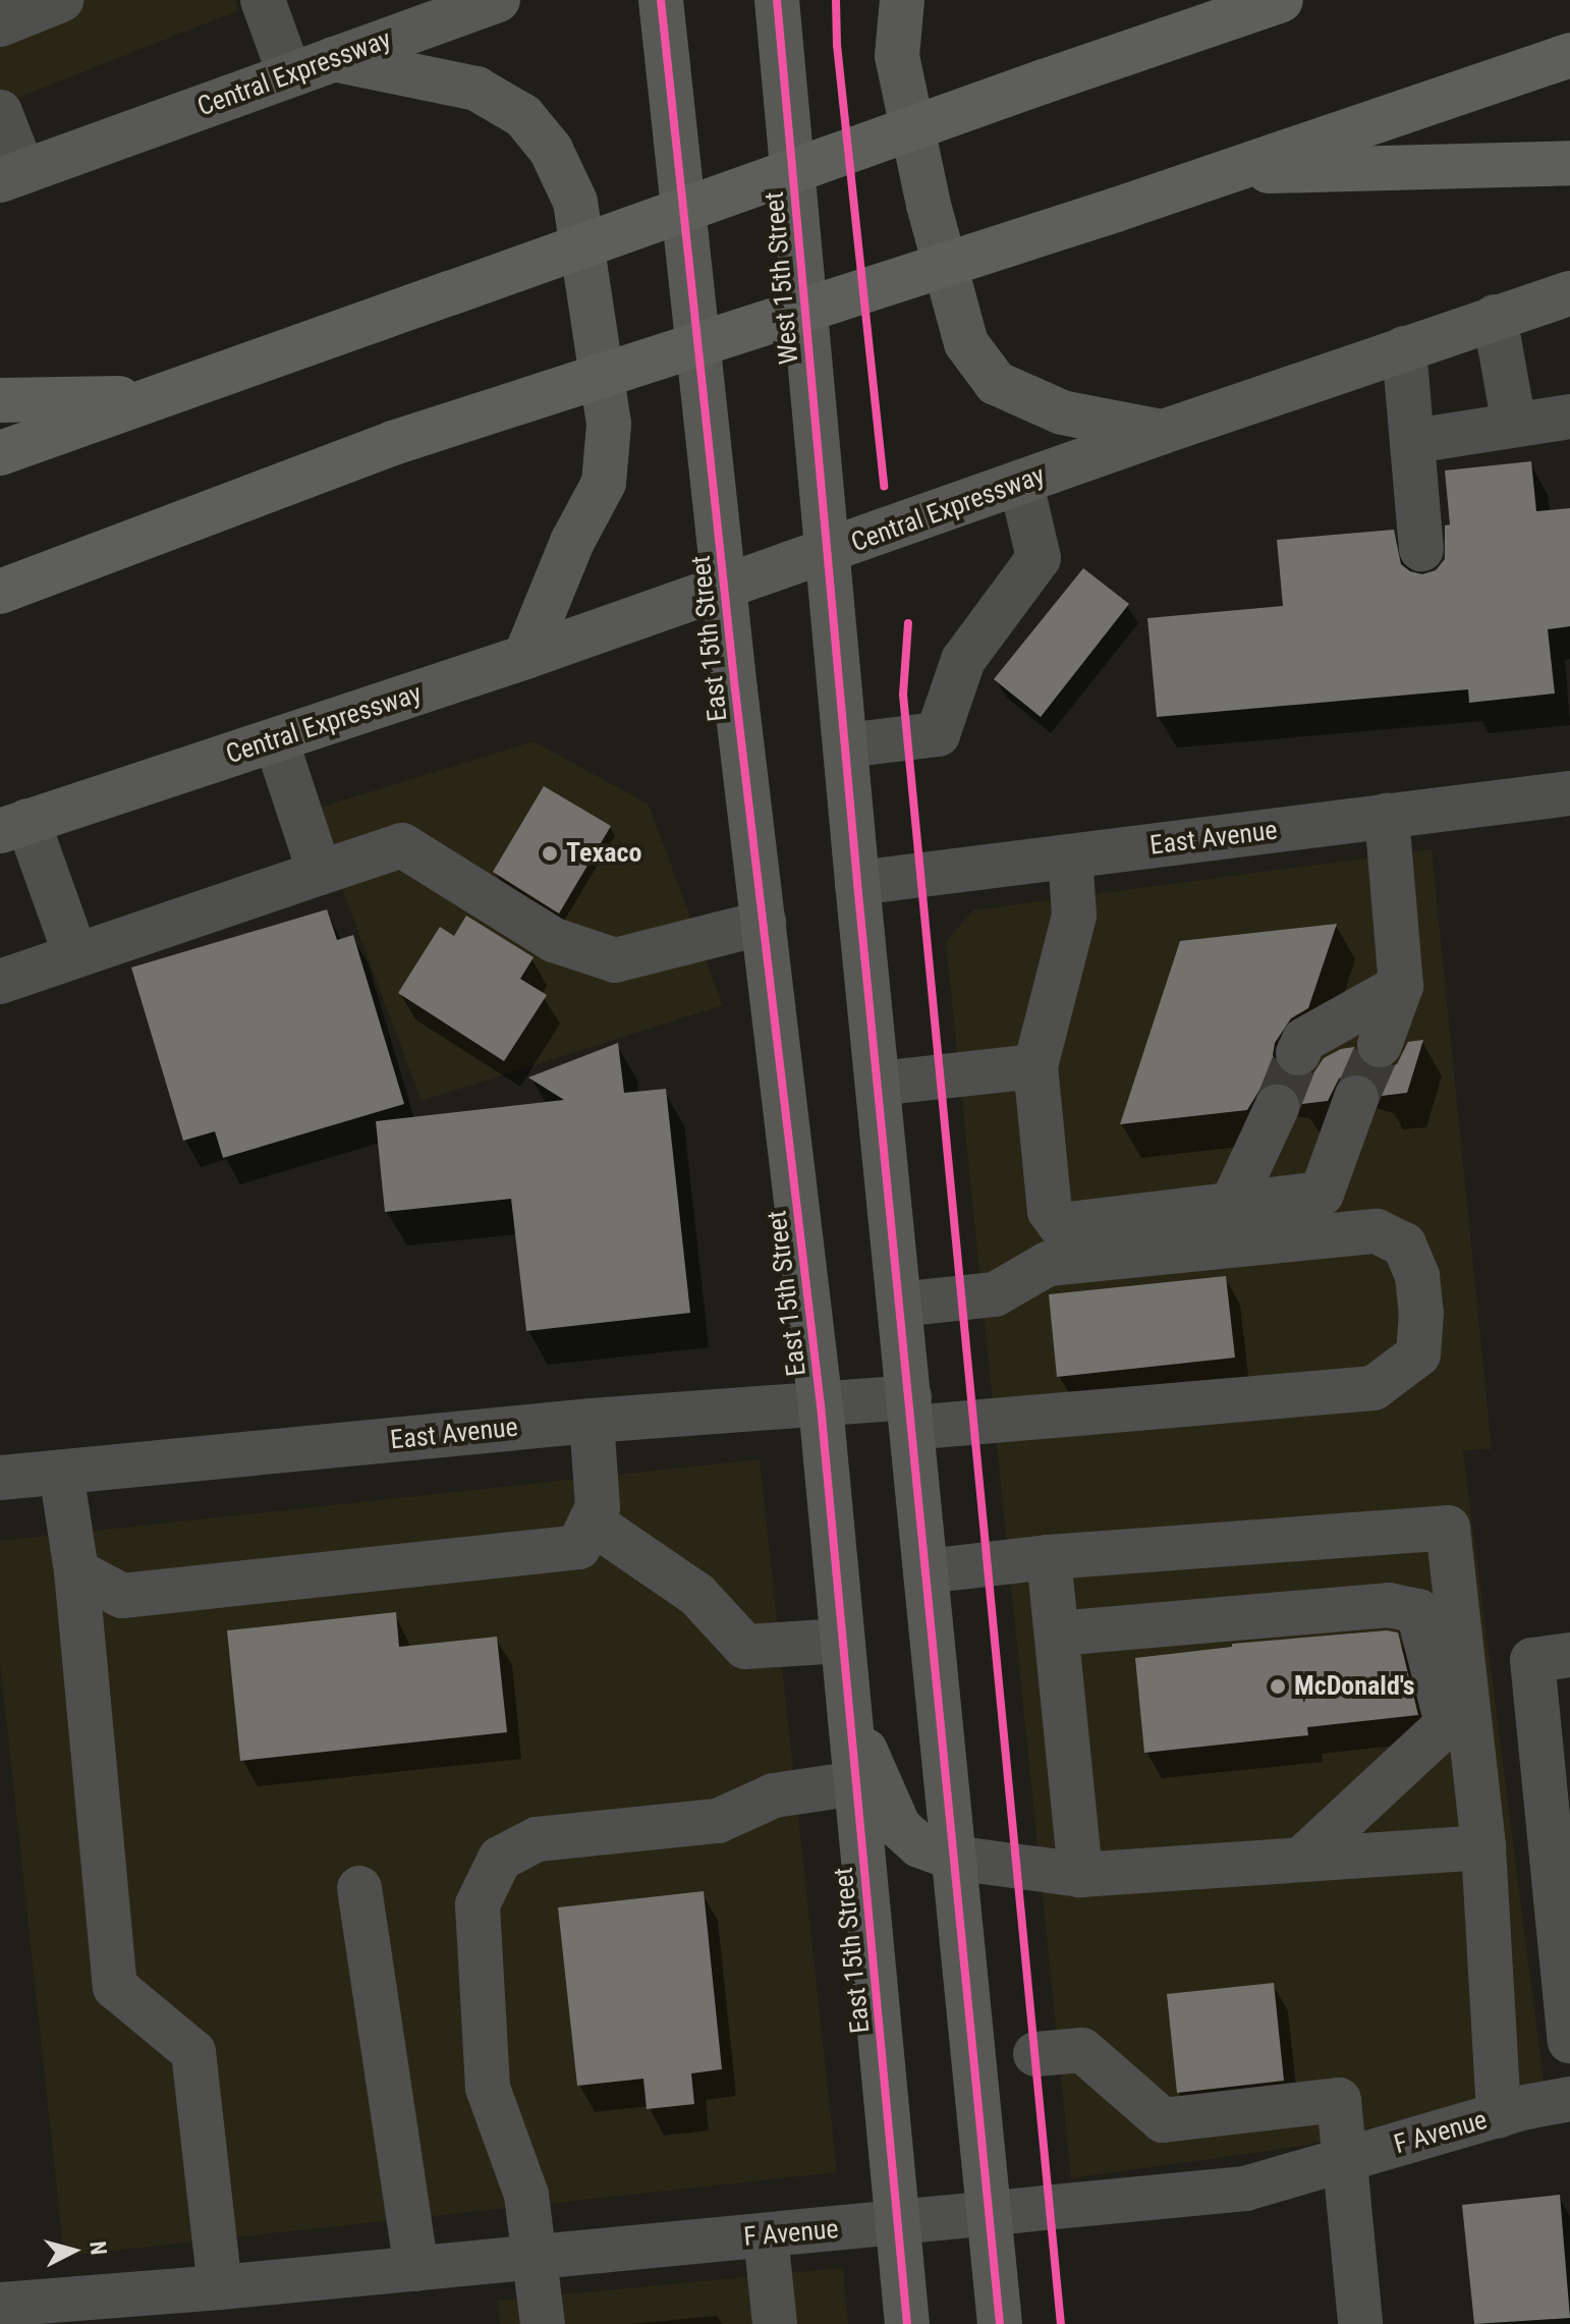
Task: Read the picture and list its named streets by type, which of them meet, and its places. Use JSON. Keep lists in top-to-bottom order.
{
  "streets": {
    "main road": ["Central Expressway", "West 15th Street", "East 15th Street"],
    "street": ["East Avenue", "F Avenue"]
  },
  "crossings": [
    ["Central Expressway", "West 15th Street"],
    ["Central Expressway", "East 15th Street"],
    ["East 15th Street", "East Avenue"],
    ["East 15th Street", "F Avenue"]
  ],
  "places": ["Texaco", "McDonald's"],
  "north": "right"
}
